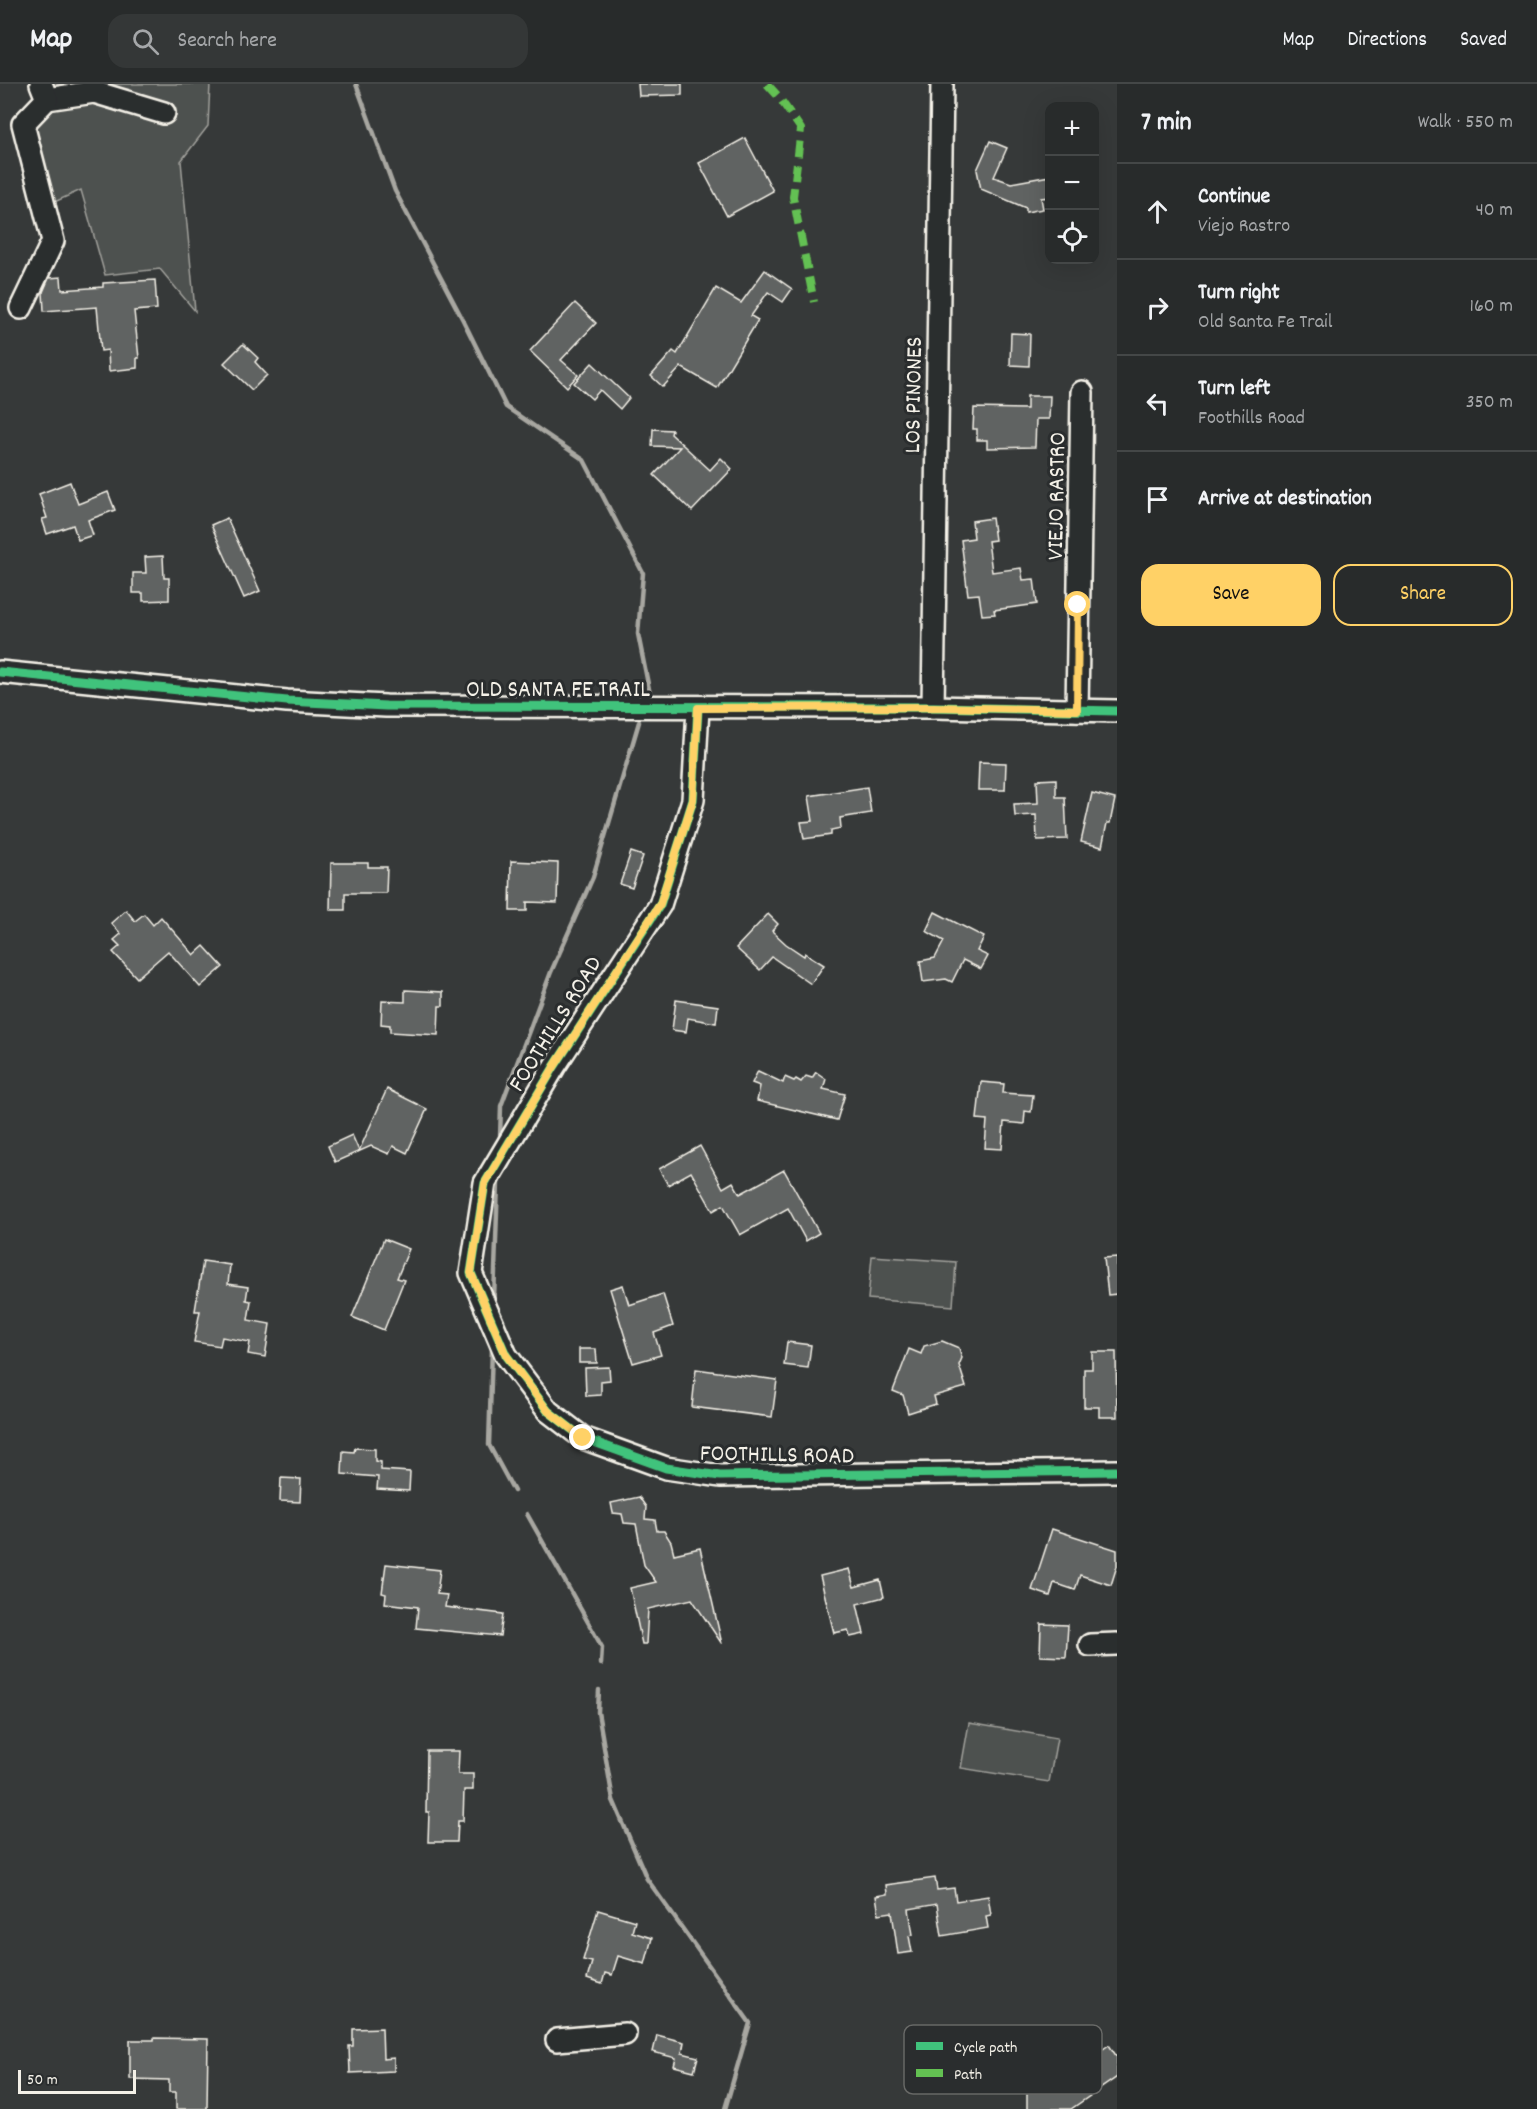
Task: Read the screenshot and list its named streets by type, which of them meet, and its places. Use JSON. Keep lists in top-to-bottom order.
{
  "streets": {
    "street": [
      "LOS PINONES",
      "VIEJO RASTRO",
      "OLD SANTA FE TRAIL",
      "FOOTHILLS ROAD"
    ]
  },
  "crossings": [
    ["LOS PINONES", "OLD SANTA FE TRAIL"],
    ["VIEJO RASTRO", "OLD SANTA FE TRAIL"],
    ["OLD SANTA FE TRAIL", "FOOTHILLS ROAD"]
  ],
  "legend": ["Cycle path", "Path"],
  "scale_bar": "50 m",
  "page": {
    "header": "Map",
    "search": "Search here",
    "nav": ["Map", "Directions", "Saved"],
    "heading": ["7 min", "Walk · 550 m"],
    "map_buttons": ["+", "−"],
    "list": [
      ["Continue", "Viejo Rastro", "40 m"],
      ["Turn right", "Old Santa Fe Trail", "160 m"],
      ["Turn left", "Foothills Road", "350 m"],
      "Arrive at destination"
    ],
    "buttons": ["Save", "Share"],
    "scale": "50 m"
  }
}
